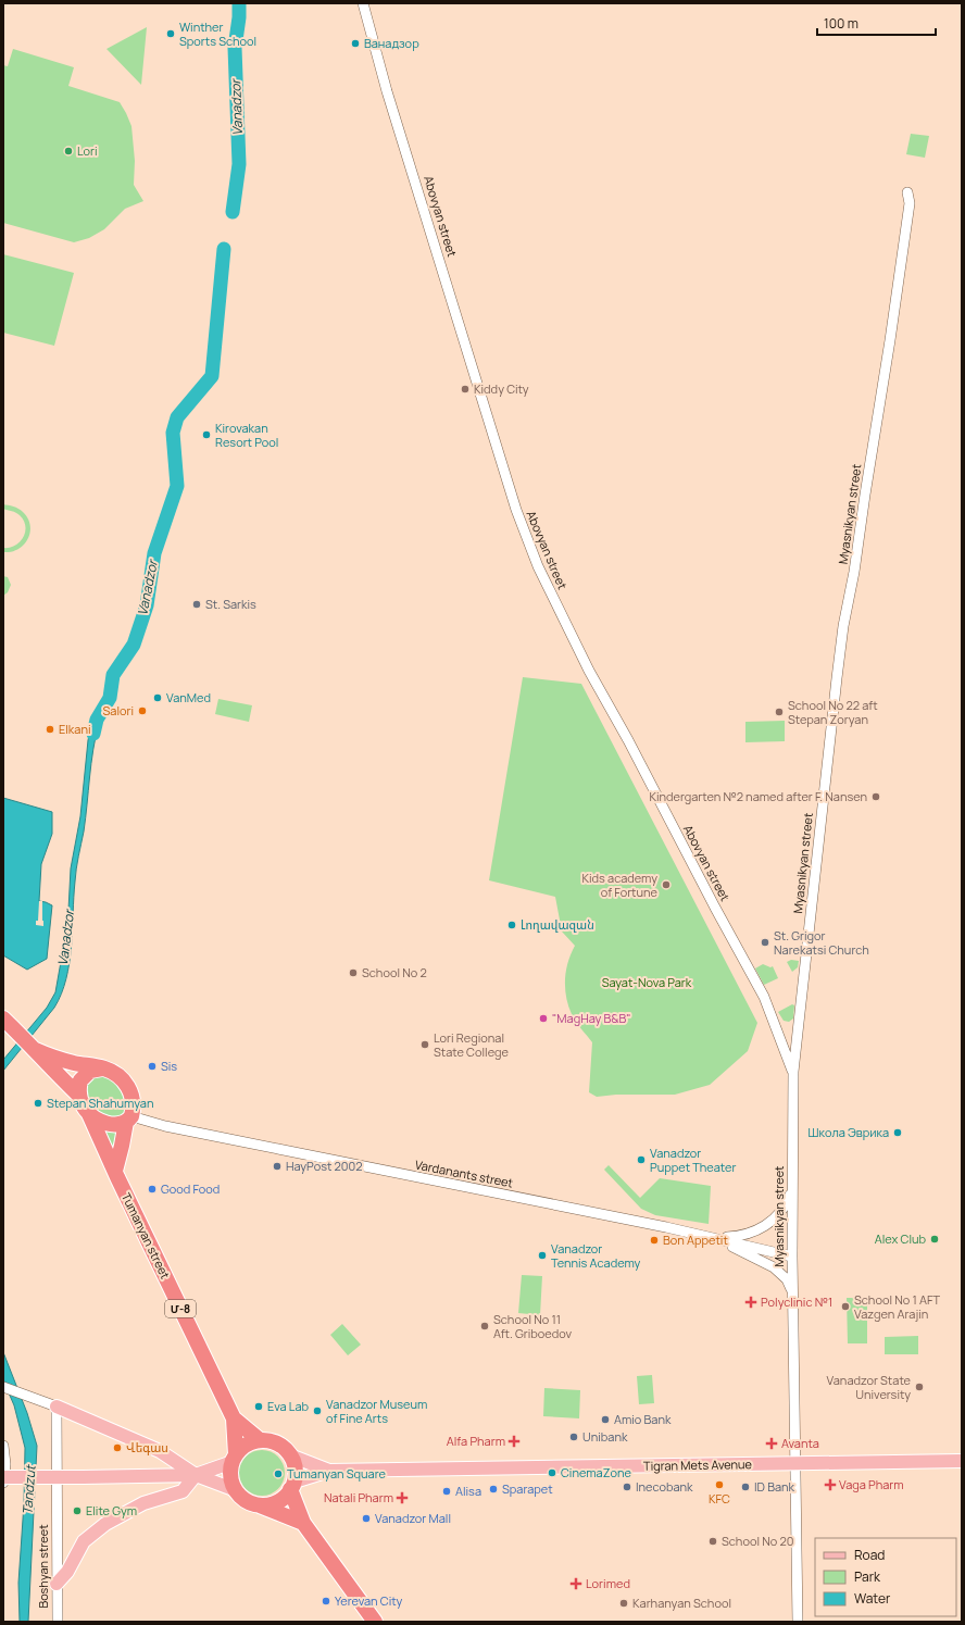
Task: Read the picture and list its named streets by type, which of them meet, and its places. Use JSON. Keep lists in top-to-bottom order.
{
  "streets": {
    "highway": ["Tumanyan street", "Մ-8"],
    "main road": ["Tigran Mets Avenue"],
    "street": [
      "Abovyan street",
      "Myasnikyan street",
      "Vardanants street",
      "Boshyan street"
    ]
  },
  "crossings": [
    ["Abovyan street", "Myasnikyan street"],
    ["Myasnikyan street", "Vardanants street"],
    ["Myasnikyan street", "Tigran Mets Avenue"],
    ["Vardanants street", "Մ-8"],
    ["Tumanyan street", "Մ-8"],
    ["Մ-8", "Tigran Mets Avenue"]
  ],
  "water": ["Vanadzor", "Tandzut"],
  "parks": ["Sayat-Nova Park"],
  "places": {
    "other": [
      "Winther Sports School",
      "Ванадзор",
      "Lori",
      "Kiddy City",
      "Kirovakan Resort Pool",
      "St. Sarkis",
      "VanMed",
      "Salori",
      "School No 22 aft Stepan Zoryan",
      "Elkani",
      "Kindergarten №2 named after F. Nansen",
      "Kids academy of Fortune",
      "Լողավազան",
      "St. Grigor Narekatsi Church",
      "School No 2",
      "\"MagHay B&B\"",
      "Lori Regional State College",
      "Sis",
      "Stepan Shahumyan",
      "Школа Эврика",
      "Vanadzor Puppet Theater",
      "HayPost 2002",
      "Good Food",
      "Alex Club",
      "Bon Appetit",
      "Vanadzor Tennis Academy",
      "School No 1 AFT Vazgen Arajin",
      "School No 11 Aft. Griboedov",
      "Vanadzor State University",
      "Eva Lab",
      "Vanadzor Museum of Fine Arts",
      "Amio Bank",
      "Unibank",
      "Վեգաս",
      "CinemaZone",
      "Tumanyan Square",
      "KFC",
      "Inecobank",
      "ID Bank",
      "Sparapet",
      "Alisa",
      "Elite Gym",
      "Vanadzor Mall",
      "School No 20",
      "Yerevan City",
      "Karhanyan School"
    ],
    "health": [
      "Polyclinic №1",
      "Alfa Pharm",
      "Avanta",
      "Vaga Pharm",
      "Natali Pharm",
      "Lorimed"
    ]
  },
  "legend": ["Road", "Park", "Water"],
  "scale_bar": "100 m"
}
